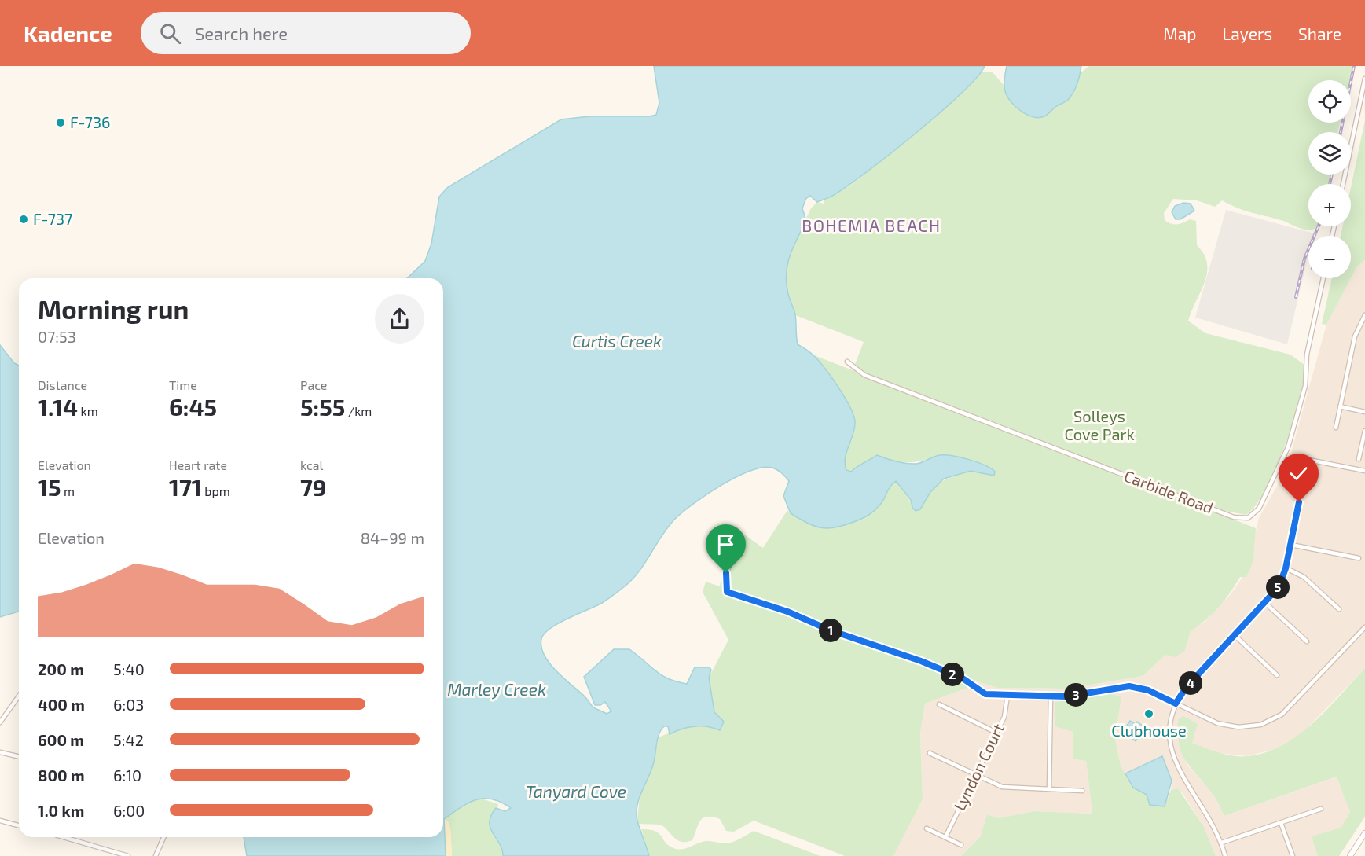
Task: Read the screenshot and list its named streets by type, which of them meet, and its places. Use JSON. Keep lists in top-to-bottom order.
{
  "streets": {
    "street": ["Carbide Road", "Lyndon Court"]
  },
  "districts": ["BOHEMIA BEACH"],
  "water": ["Curtis Creek", "Marley Creek", "Tanyard Cove"],
  "parks": ["Solleys Cove Park"],
  "places": ["F-736", "F-737", "Clubhouse"],
  "page": {
    "header": "Kadence",
    "search": "Search here",
    "nav": ["Map", "Layers", "Share"],
    "map_buttons": ["+", "−"],
    "heading": ["Morning run", "07:53"],
    "stats": [
      ["Distance", "1.14 km"],
      ["Time", "6:45"],
      ["Pace", "5:55 /km"],
      ["Elevation", "15 m"],
      ["Heart rate", "171 bpm"],
      ["kcal", "79"]
    ],
    "chart": ["Elevation", "84–99 m"],
    "pins": [
      "5",
      "1",
      "2",
      "4",
      "3"
    ],
    "list": [
      {
        "name": "200 m",
        "note": "5:40"
      },
      {
        "name": "400 m",
        "note": "6:03"
      },
      {
        "name": "600 m",
        "note": "5:42"
      },
      {
        "name": "800 m",
        "note": "6:10"
      },
      {
        "name": "1.0 km",
        "note": "6:00"
      }
    ]
  }
}
